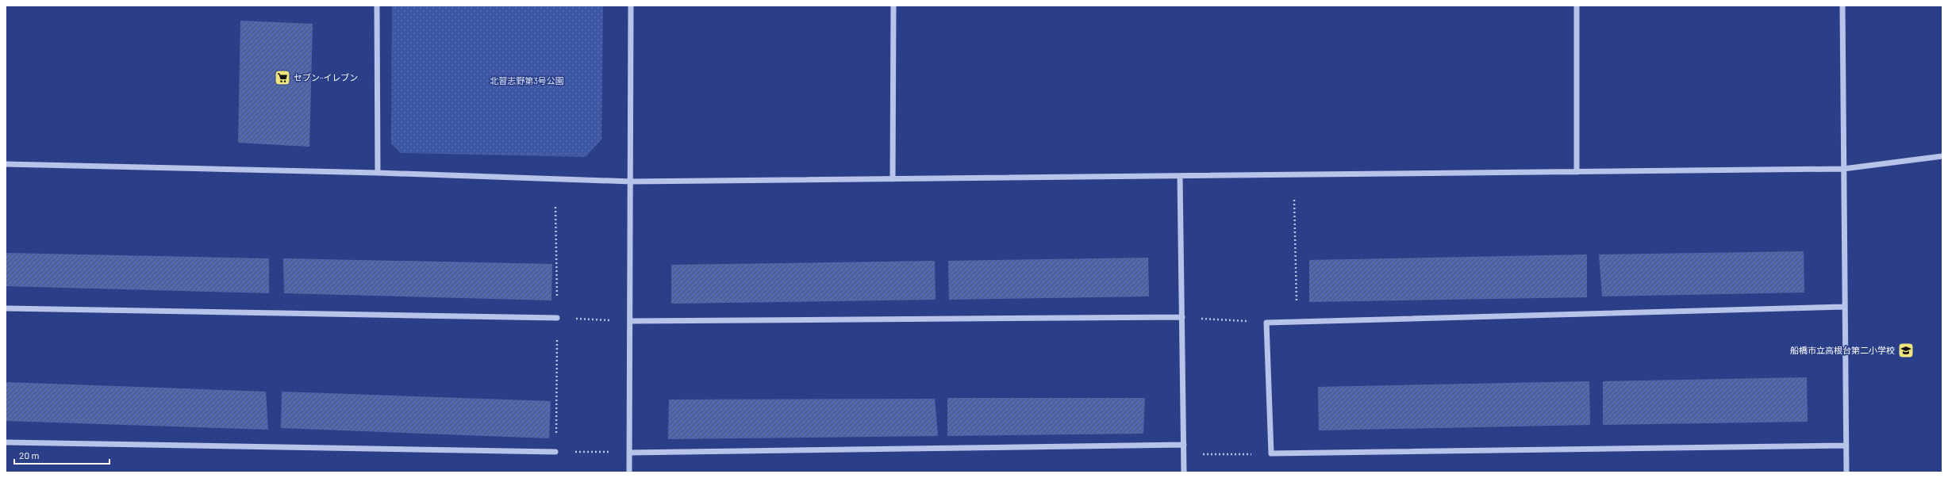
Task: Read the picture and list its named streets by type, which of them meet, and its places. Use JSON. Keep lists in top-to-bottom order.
{
  "parks": ["北習志野第3号公園"],
  "places": {
    "supermarket": ["セブン-イレブン"],
    "school or university": ["船橋市立高根台第二小学校"]
  },
  "scale_bar": "20 m"
}
